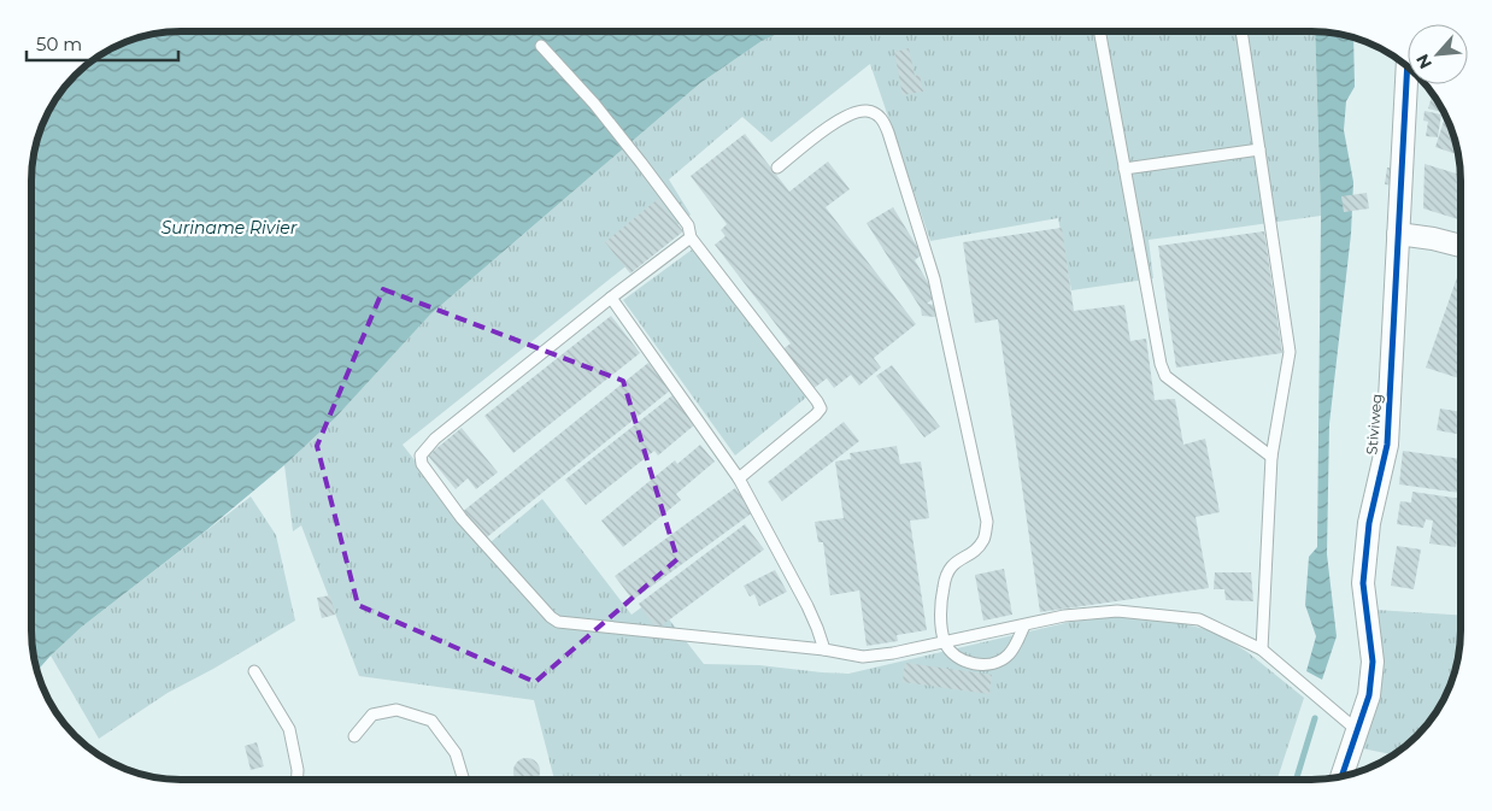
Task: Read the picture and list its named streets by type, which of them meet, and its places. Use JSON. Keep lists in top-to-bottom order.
{
  "streets": {
    "street": ["Stiviweg"]
  },
  "water": ["Suriname Rivier"],
  "scale_bar": "50 m",
  "north": "bottom left"
}
